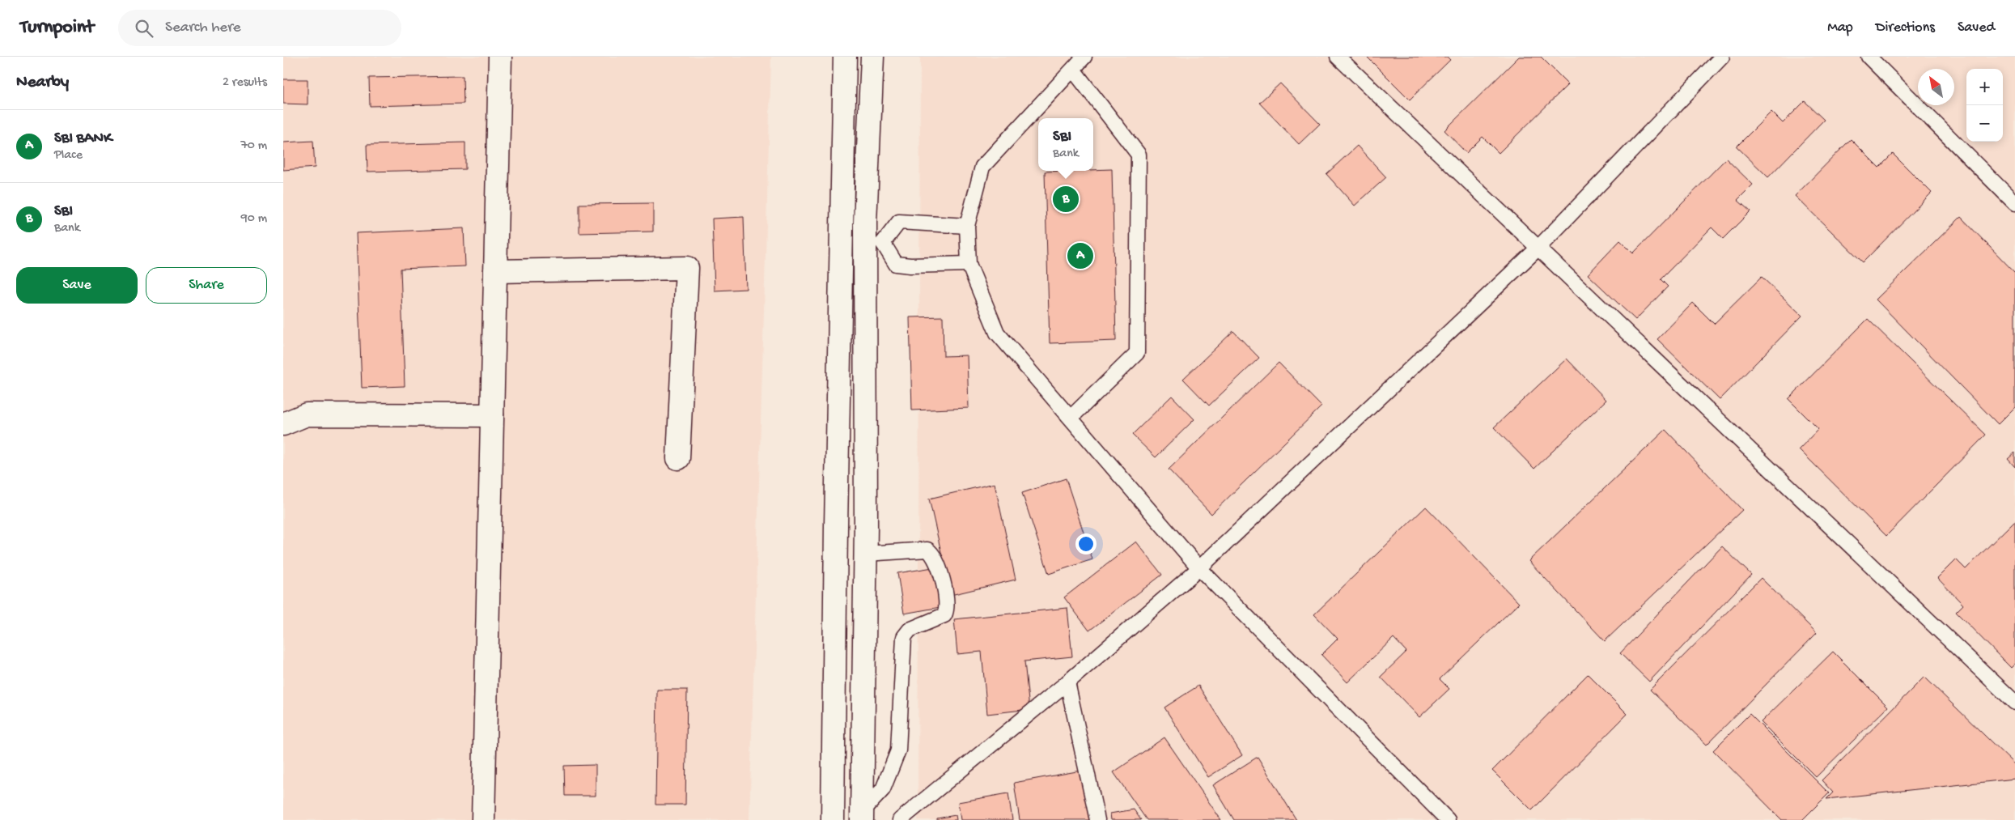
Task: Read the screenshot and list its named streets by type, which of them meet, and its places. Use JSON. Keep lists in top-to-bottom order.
{
  "north": "top left",
  "page": {
    "header": "Turnpoint",
    "search": "Search here",
    "nav": ["Map", "Directions", "Saved"],
    "heading": ["Nearby", "2 results"],
    "map_buttons": ["+", "−"],
    "list": [
      {
        "mark": "A",
        "name": "SBI BANK",
        "note": "Place",
        "value": "70 m"
      },
      {
        "mark": "B",
        "name": "SBI",
        "note": "Bank",
        "value": "90 m"
      }
    ],
    "popup": ["SBI", "Bank"],
    "pins": ["B", "A"],
    "buttons": ["Save", "Share"]
  }
}
